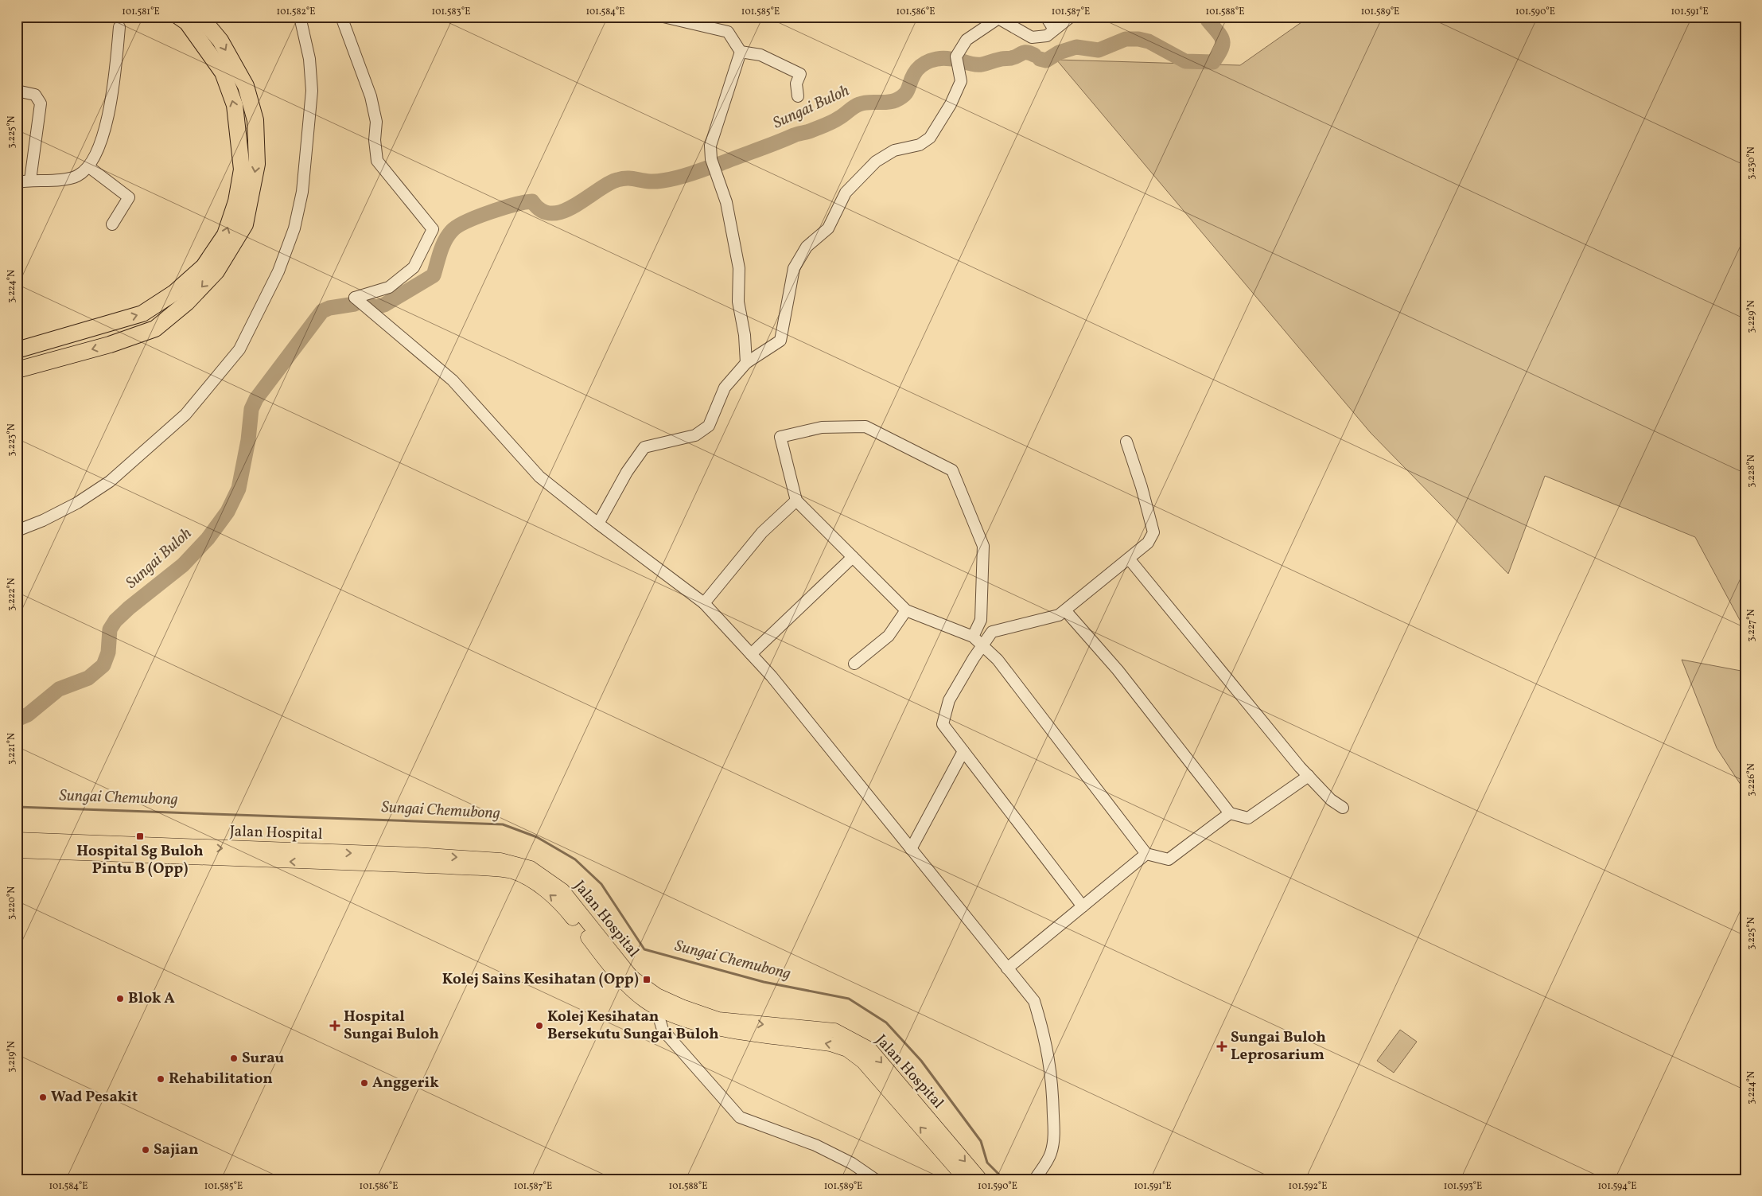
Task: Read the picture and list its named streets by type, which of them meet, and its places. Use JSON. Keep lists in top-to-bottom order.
{
  "streets": {
    "main road": ["Jalan Hospital"]
  },
  "water": ["Sungai Buloh", "Sungai Chemubong"],
  "places": {
    "transit": ["Hospital Sg Buloh Pintu B (Opp)", "Kolej Sains Kesihatan (Opp)"],
    "other": [
      "Blok A",
      "Kolej Kesihatan Bersekutu Sungai Buloh",
      "Surau",
      "Rehabilitation",
      "Anggerik",
      "Wad Pesakit",
      "Sajian"
    ],
    "health": ["Hospital Sungai Buloh", "Sungai Buloh Leprosarium"]
  },
  "coordinates": [
    "101.581°E",
    "101.582°E",
    "101.583°E",
    "101.584°E",
    "101.585°E",
    "101.586°E",
    "101.587°E",
    "101.588°E",
    "101.589°E",
    "101.590°E",
    "101.591°E",
    "3.225°N",
    "3.230°N",
    "3.224°N",
    "3.229°N",
    "3.223°N",
    "3.228°N",
    "3.222°N",
    "3.227°N",
    "3.221°N",
    "3.226°N",
    "3.220°N",
    "3.219°N",
    "101.592°E",
    "101.593°E",
    "101.594°E"
  ]
}
